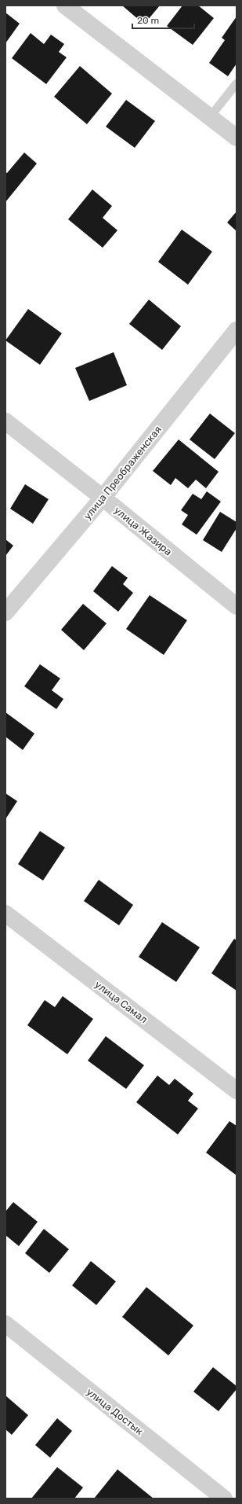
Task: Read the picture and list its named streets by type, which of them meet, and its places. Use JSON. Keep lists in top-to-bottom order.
{
  "streets": {
    "street": [
      "улица Преображенская",
      "улица Жазира",
      "улица Самал",
      "улица Достык"
    ]
  },
  "crossings": [
    ["улица Преображенская", "улица Жазира"]
  ],
  "scale_bar": "20 m"
}
